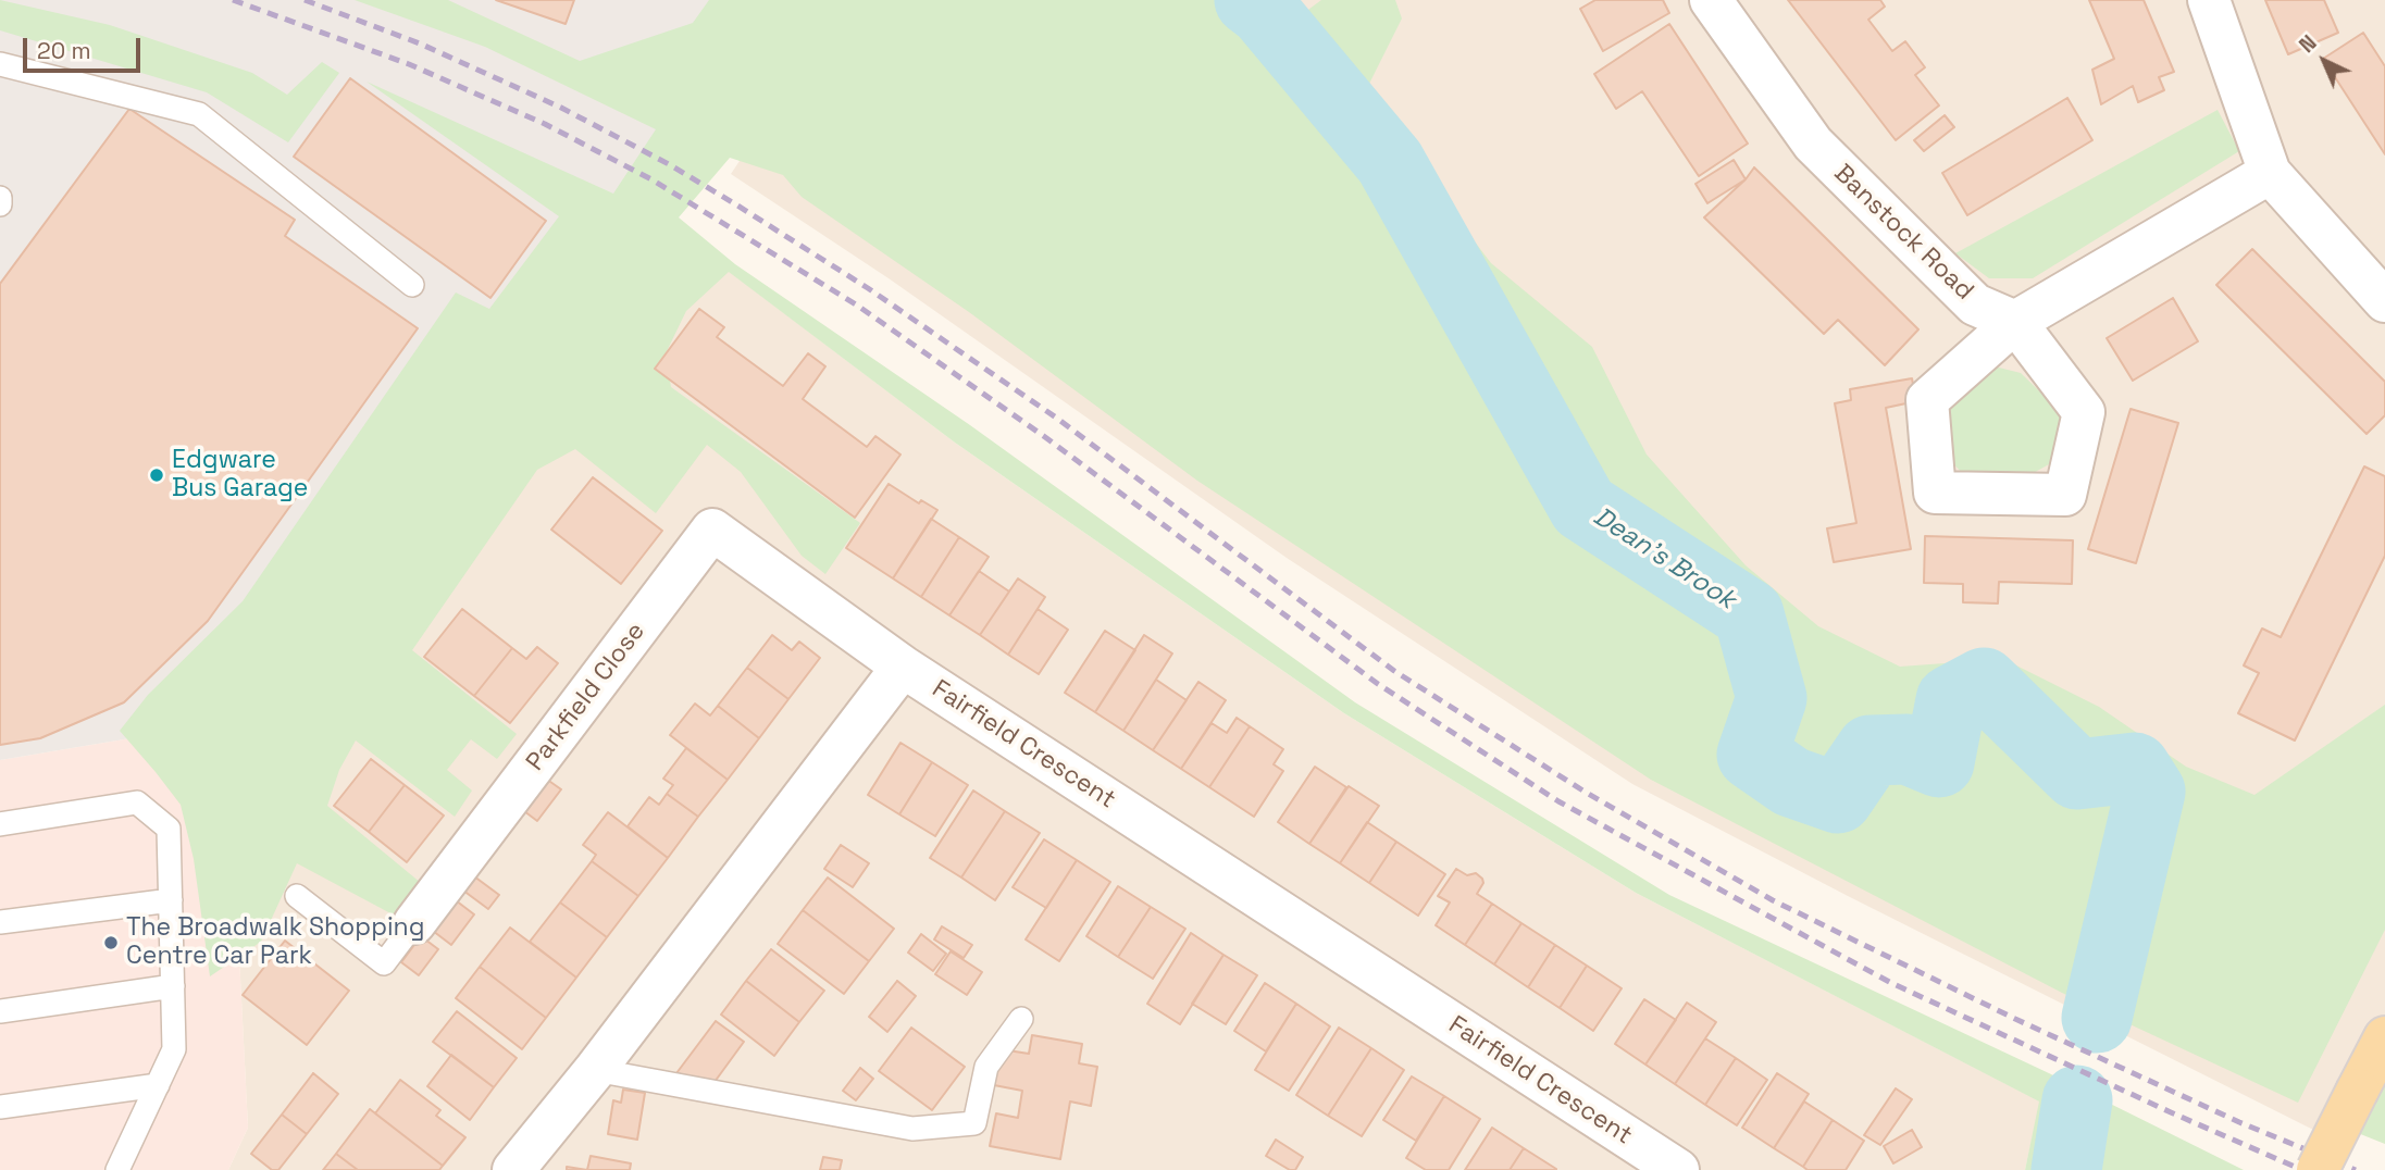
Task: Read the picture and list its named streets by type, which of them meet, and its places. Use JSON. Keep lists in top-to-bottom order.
{
  "streets": {
    "street": ["Banstock Road", "Parkfield Close", "Fairfield Crescent"]
  },
  "crossings": [
    ["Parkfield Close", "Fairfield Crescent"]
  ],
  "water": ["Dean's Brook"],
  "places": ["Edgware Bus Garage", "The Broadwalk Shopping Centre Car Park"],
  "scale_bar": "20 m",
  "north": "top left"
}
